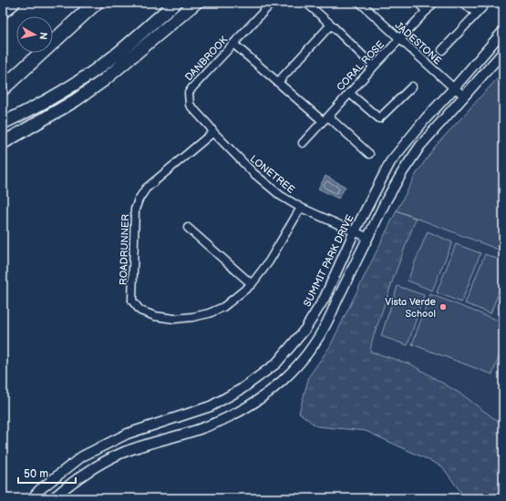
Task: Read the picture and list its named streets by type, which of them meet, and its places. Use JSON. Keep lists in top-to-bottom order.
{
  "streets": {
    "street": [
      "JADESTONE",
      "DANBROOK",
      "CORAL ROSE",
      "LONETREE",
      "ROADRUNNER",
      "SUMMIT PARK DRIVE"
    ]
  },
  "crossings": [
    ["JADESTONE", "CORAL ROSE"],
    ["JADESTONE", "SUMMIT PARK DRIVE"],
    ["DANBROOK", "LONETREE"],
    ["DANBROOK", "ROADRUNNER"],
    ["LONETREE", "ROADRUNNER"],
    ["LONETREE", "SUMMIT PARK DRIVE"]
  ],
  "places": ["Vista Verde School"],
  "scale_bar": "50 m",
  "north": "right"
}
